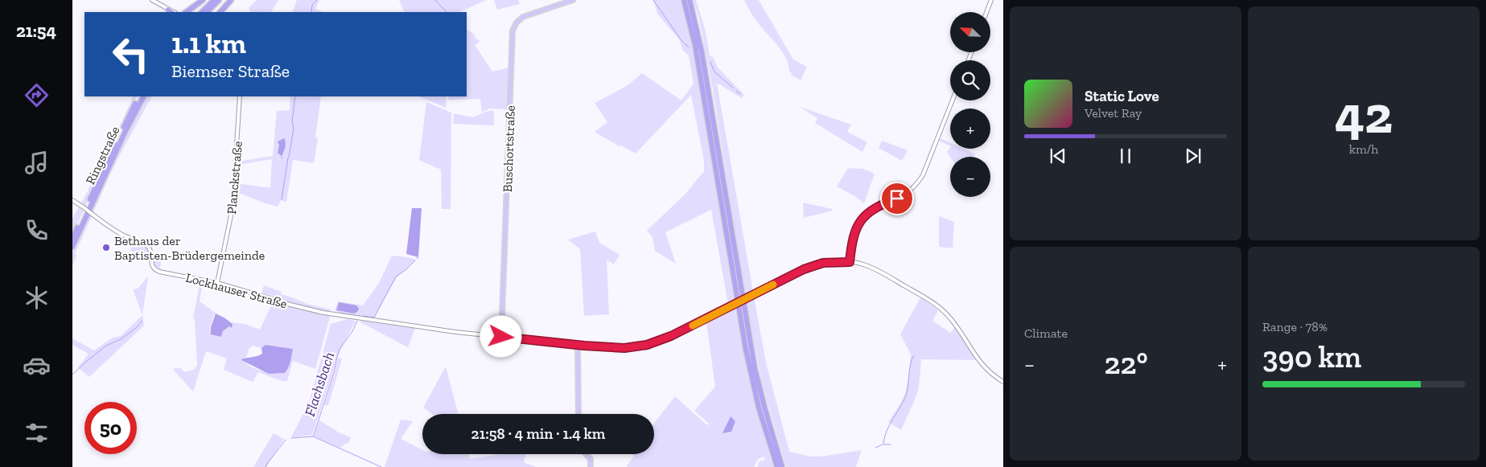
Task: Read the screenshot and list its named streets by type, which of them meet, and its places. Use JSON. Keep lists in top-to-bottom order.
{
  "streets": {
    "highway": ["Ringstraße"],
    "main road": ["Buschortstraße"],
    "street": ["Planckstraße", "Lockhauser Straße"]
  },
  "crossings": [
    ["Buschortstraße", "Lockhauser Straße"],
    ["Planckstraße", "Lockhauser Straße"]
  ],
  "water": ["Flachsbach"],
  "places": ["Bethaus der Baptisten-Brüdergemeinde"],
  "north": "top left",
  "page": {
    "tabs": "21:54",
    "tile": [
      ["42", "km/h"],
      "Climate",
      ["Range · 78%", "390 km"]
    ],
    "map_buttons": ["+", "−"],
    "turn": ["1.1 km", "Biemser Straße"],
    "song": ["Static Love", "Velvet Ray"],
    "heat": ["−", "22°", "+"],
    "limit": "50",
    "trip": "21:58 · 4 min · 1.4 km"
  }
}
